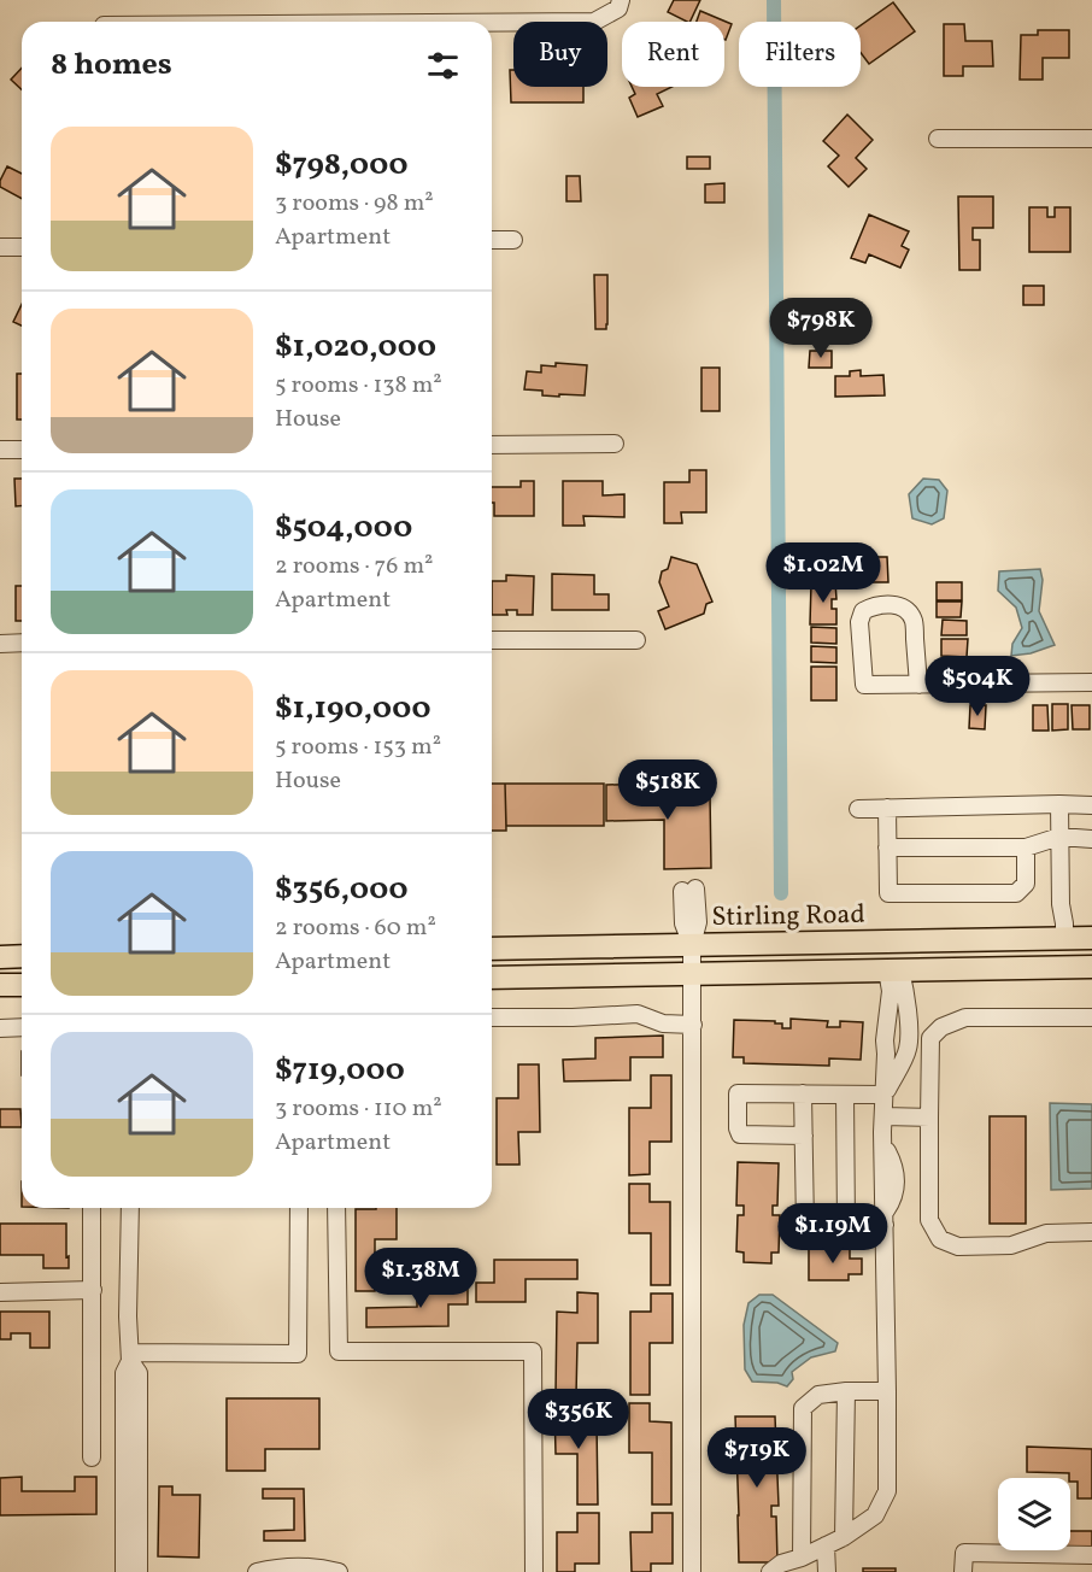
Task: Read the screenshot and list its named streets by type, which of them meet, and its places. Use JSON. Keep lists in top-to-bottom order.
{
  "streets": {
    "main road": ["Stirling Road"]
  },
  "page": {
    "chip": ["Buy", "Rent", "Filters"],
    "heading": "8 homes",
    "list": [
      {
        "name": "$798,000",
        "note": "3 rooms · 98 m² · Apartment"
      },
      {
        "name": "$1,020,000",
        "note": "5 rooms · 138 m² · House"
      },
      {
        "name": "$504,000",
        "note": "2 rooms · 76 m² · Apartment"
      },
      {
        "name": "$1,190,000",
        "note": "5 rooms · 153 m² · House"
      },
      {
        "name": "$356,000",
        "note": "2 rooms · 60 m² · Apartment"
      },
      {
        "name": "$719,000",
        "note": "3 rooms · 110 m² · Apartment"
      }
    ],
    "price": [
      "$798K",
      "$1.02M",
      "$504K",
      "$518K",
      "$1.19M",
      "$1.38M",
      "$356K",
      "$719K"
    ]
  }
}
